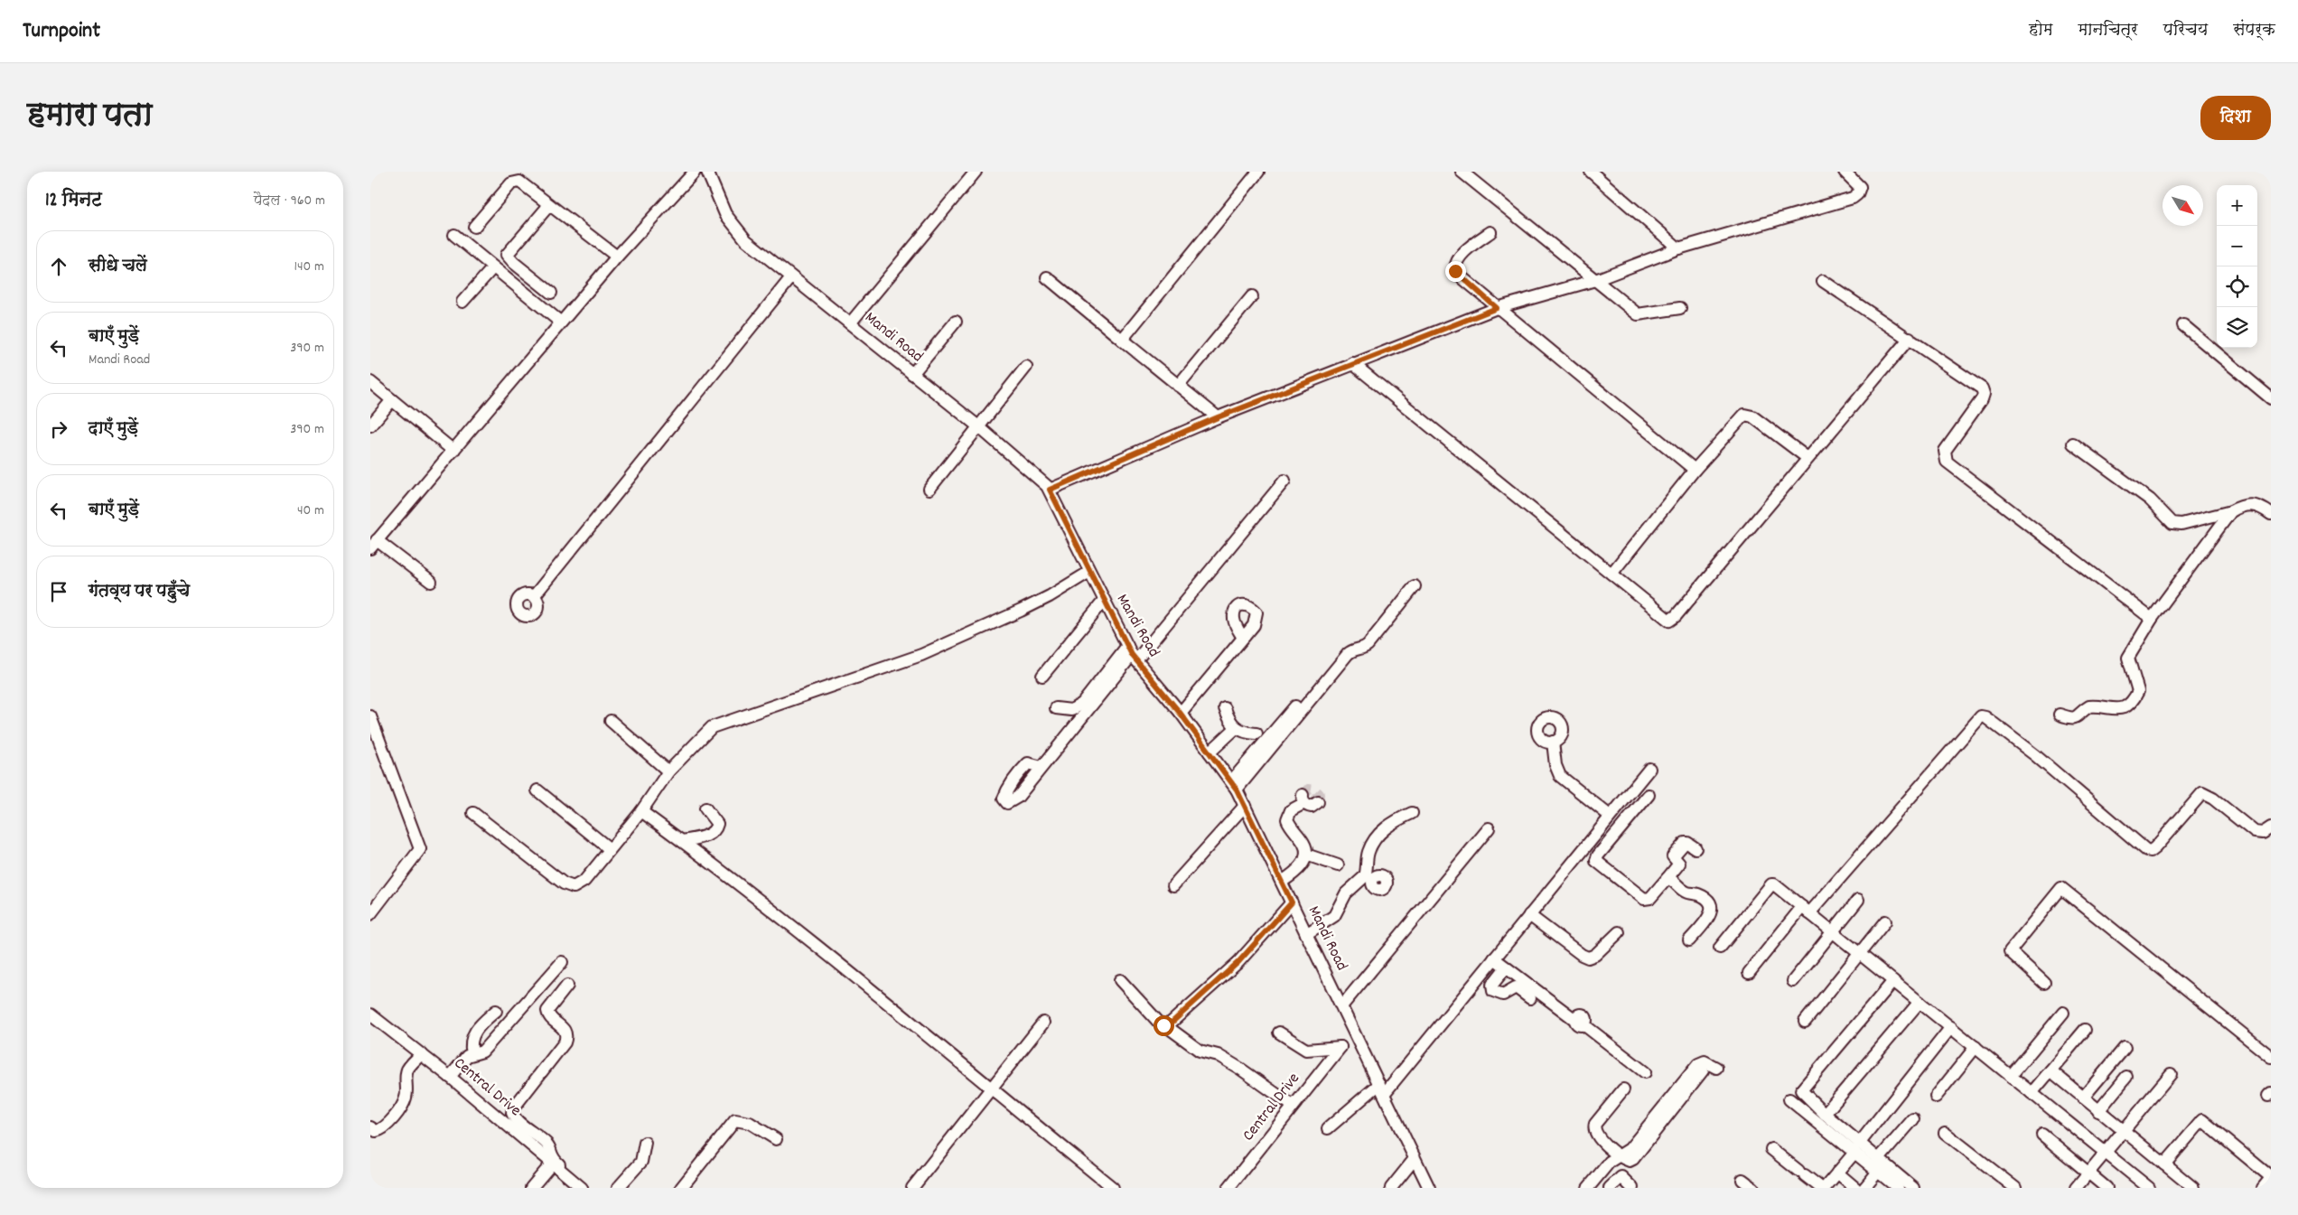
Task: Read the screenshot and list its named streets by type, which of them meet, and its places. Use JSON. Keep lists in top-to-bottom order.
{
  "streets": {
    "street": ["Mandi Road", "Central Drive"]
  },
  "north": "bottom right",
  "page": {
    "header": "Turnpoint",
    "nav": [
      "होम",
      "मानचित्र",
      "परिचय",
      "संपर्क"
    ],
    "title": "हमारा पता",
    "buttons": "दिशा",
    "heading": ["12 मिनट", "पैदल · 960 m"],
    "map_buttons": ["+", "−"],
    "list": [
      ["सीधे चलें", "140 m"],
      ["बाएँ मुड़ें", "Mandi Road", "390 m"],
      ["दाएँ मुड़ें", "390 m"],
      ["बाएँ मुड़ें", "40 m"],
      "गंतव्य पर पहुँचे"
    ]
  }
}
